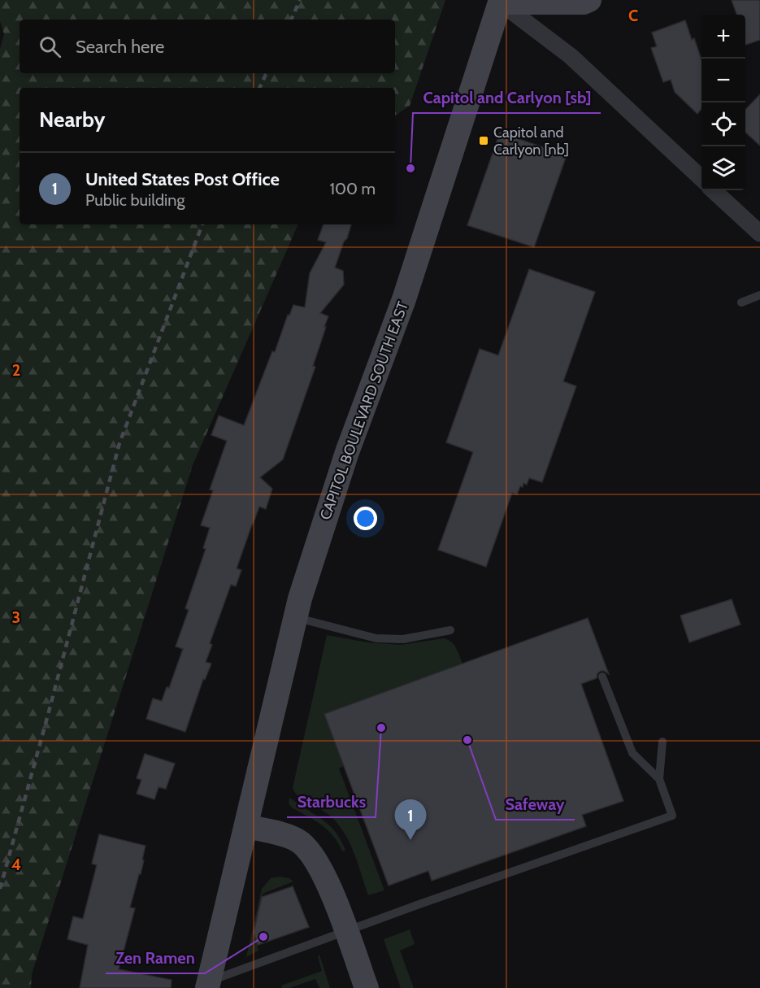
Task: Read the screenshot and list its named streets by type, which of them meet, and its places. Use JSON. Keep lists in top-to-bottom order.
{
  "streets": {
    "main road": ["CAPITOL BOULEVARD SOUTH EAST"]
  },
  "places": {
    "transit": ["Capitol and Carlyon [nb]"],
    "other": [
      "Capitol and Carlyon [sb]",
      "Starbucks",
      "Safeway",
      "Zen Ramen"
    ]
  },
  "page": {
    "map_buttons": ["+", "−"],
    "search": "Search here",
    "heading": "Nearby",
    "list": [
      {
        "mark": "1",
        "name": "United States Post Office",
        "note": "Public building",
        "value": "100 m"
      }
    ],
    "pins": "1"
  },
  "grid": {
    "columns": ["C"],
    "rows": ["2", "3", "4"]
  }
}
